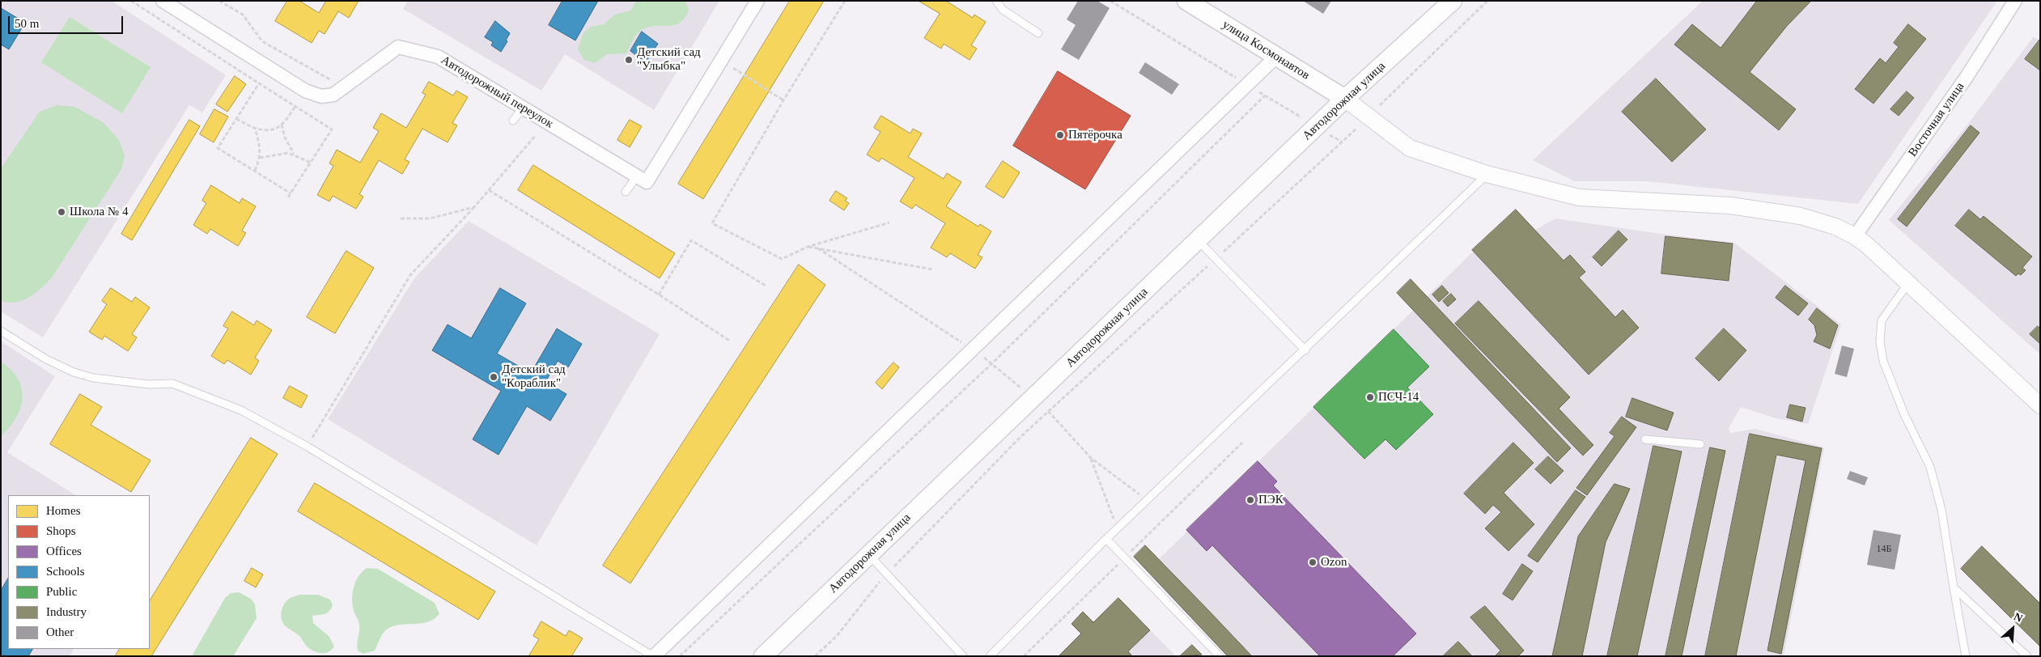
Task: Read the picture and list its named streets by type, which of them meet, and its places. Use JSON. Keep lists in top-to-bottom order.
{
  "streets": {
    "main road": ["улица Космонавтов", "Автодорожная улица"],
    "street": ["Автодорожный переулок", "Восточная улица"]
  },
  "crossings": [
    ["улица Космонавтов", "Автодорожная улица"]
  ],
  "places": [
    "Детский сад \"Улыбка\"",
    "Пятёрочка",
    "Школа № 4",
    "Детский сад \"Кораблик\"",
    "ПСЧ-14",
    "ПЭК",
    "Ozon"
  ],
  "house_numbers": ["14Б"],
  "legend": [
    "Homes",
    "Shops",
    "Offices",
    "Schools",
    "Public",
    "Industry",
    "Other"
  ],
  "scale_bar": "50 m",
  "north": "top right"
}
